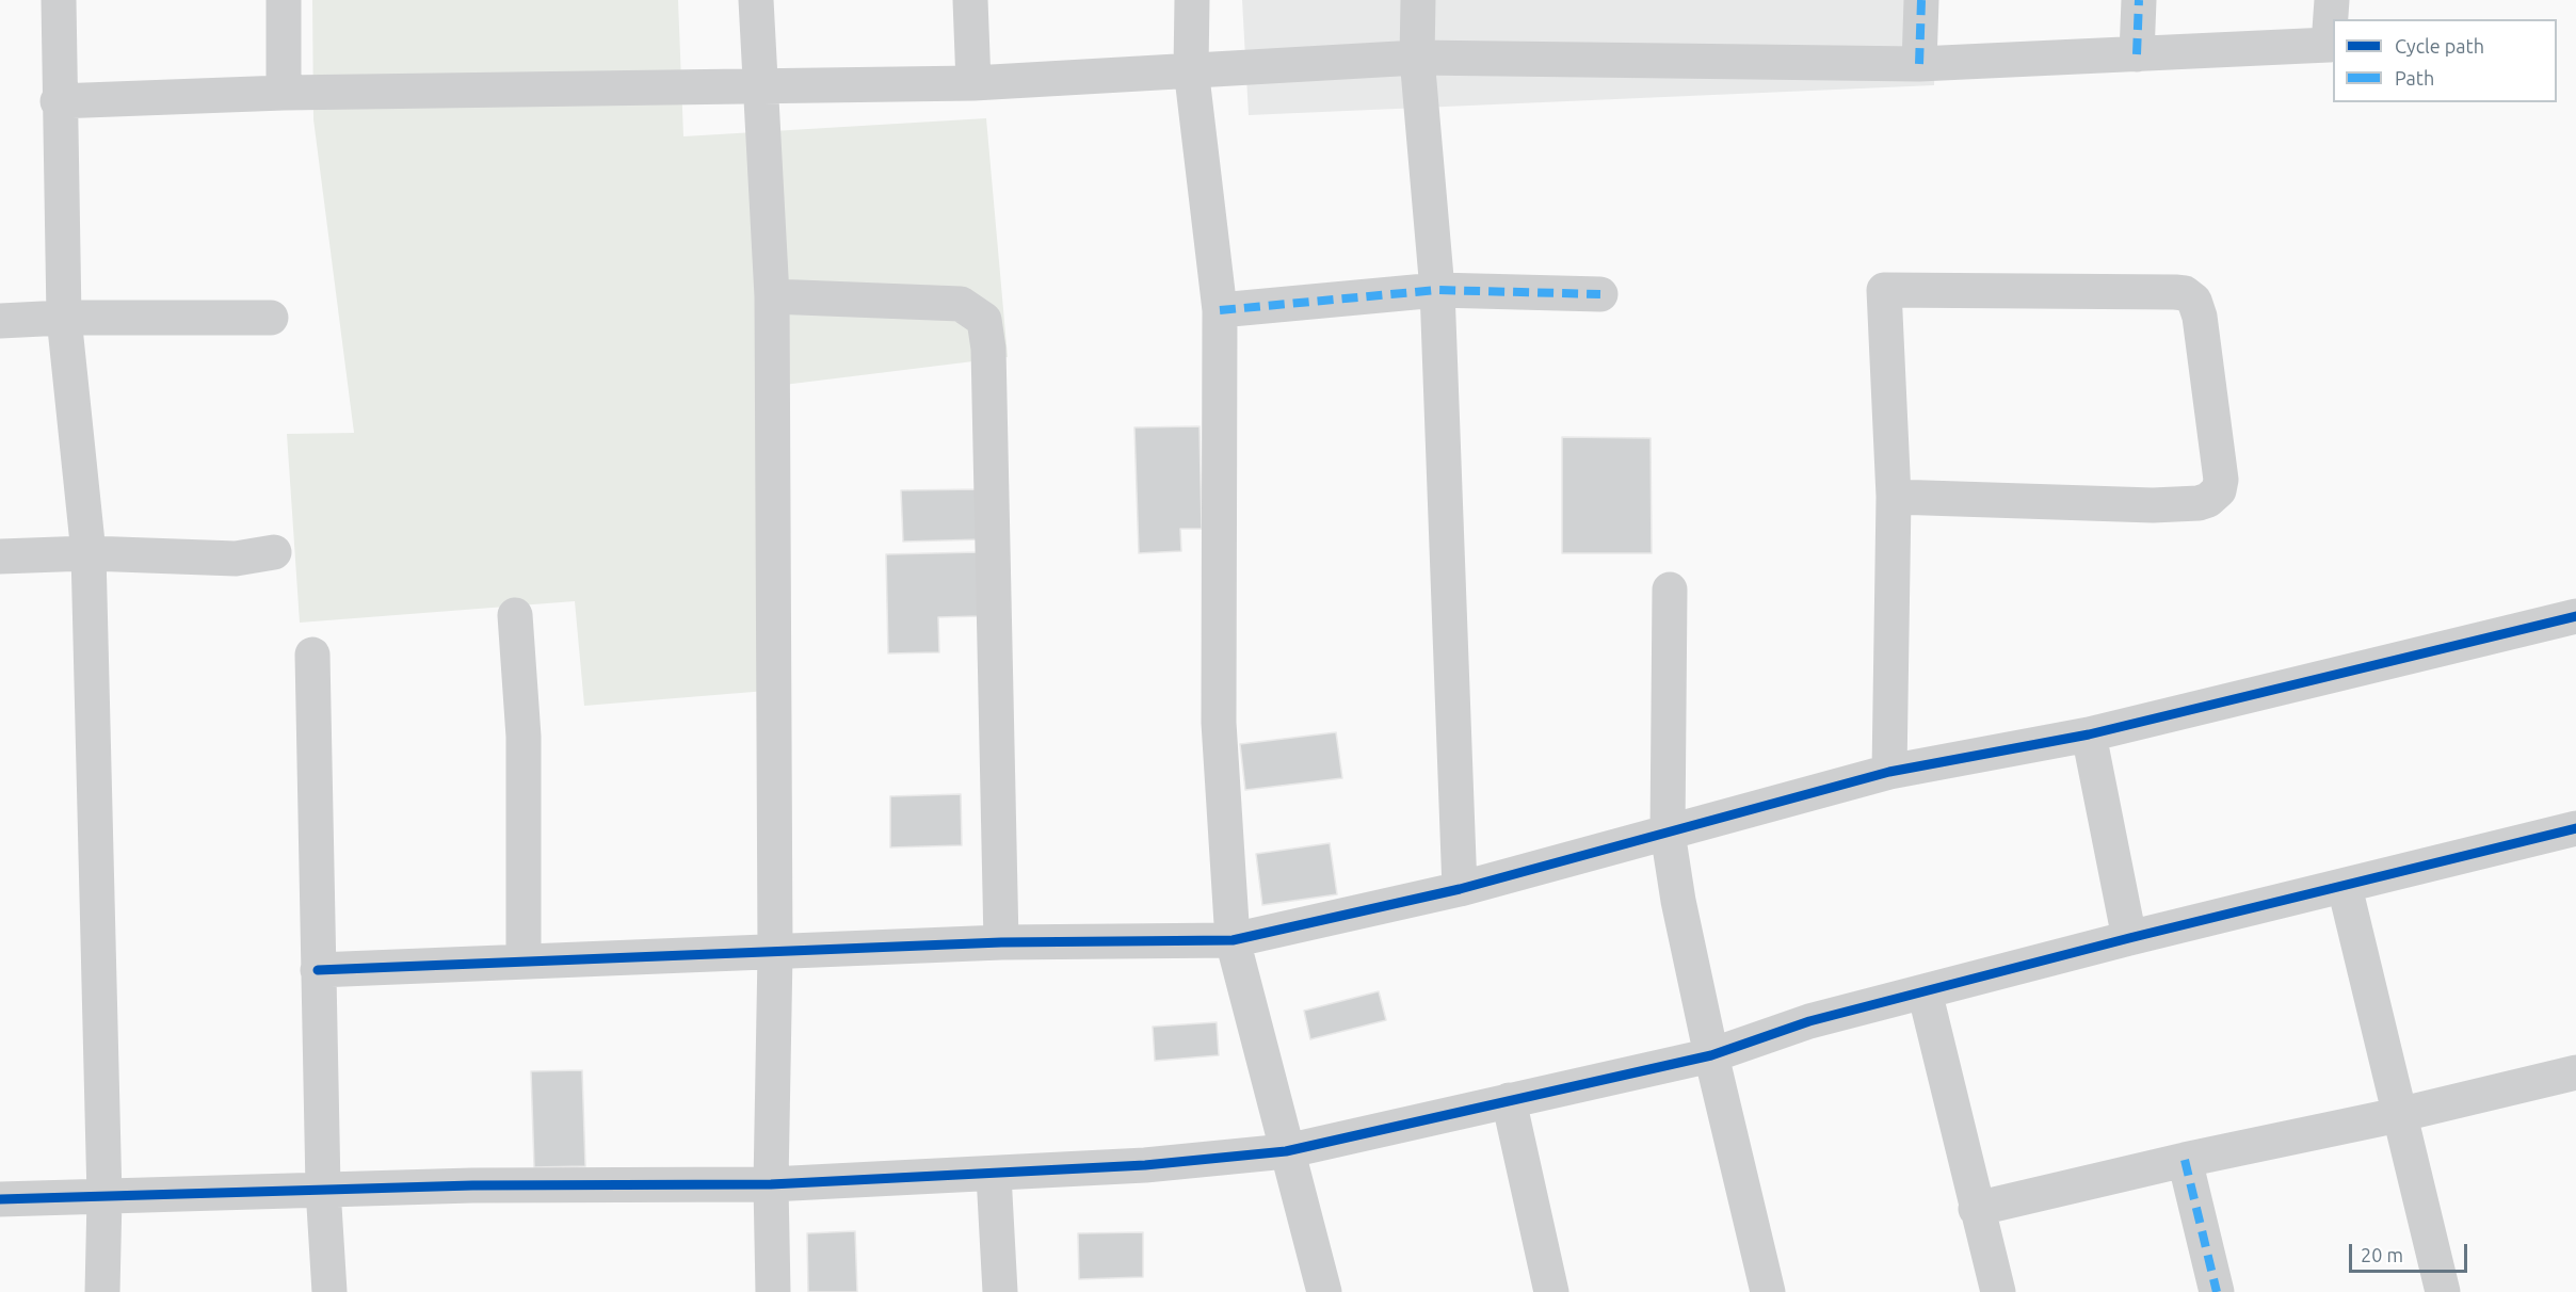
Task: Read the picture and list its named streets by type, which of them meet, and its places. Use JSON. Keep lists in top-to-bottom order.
{
  "legend": ["Cycle path", "Path"],
  "scale_bar": "20 m"
}
